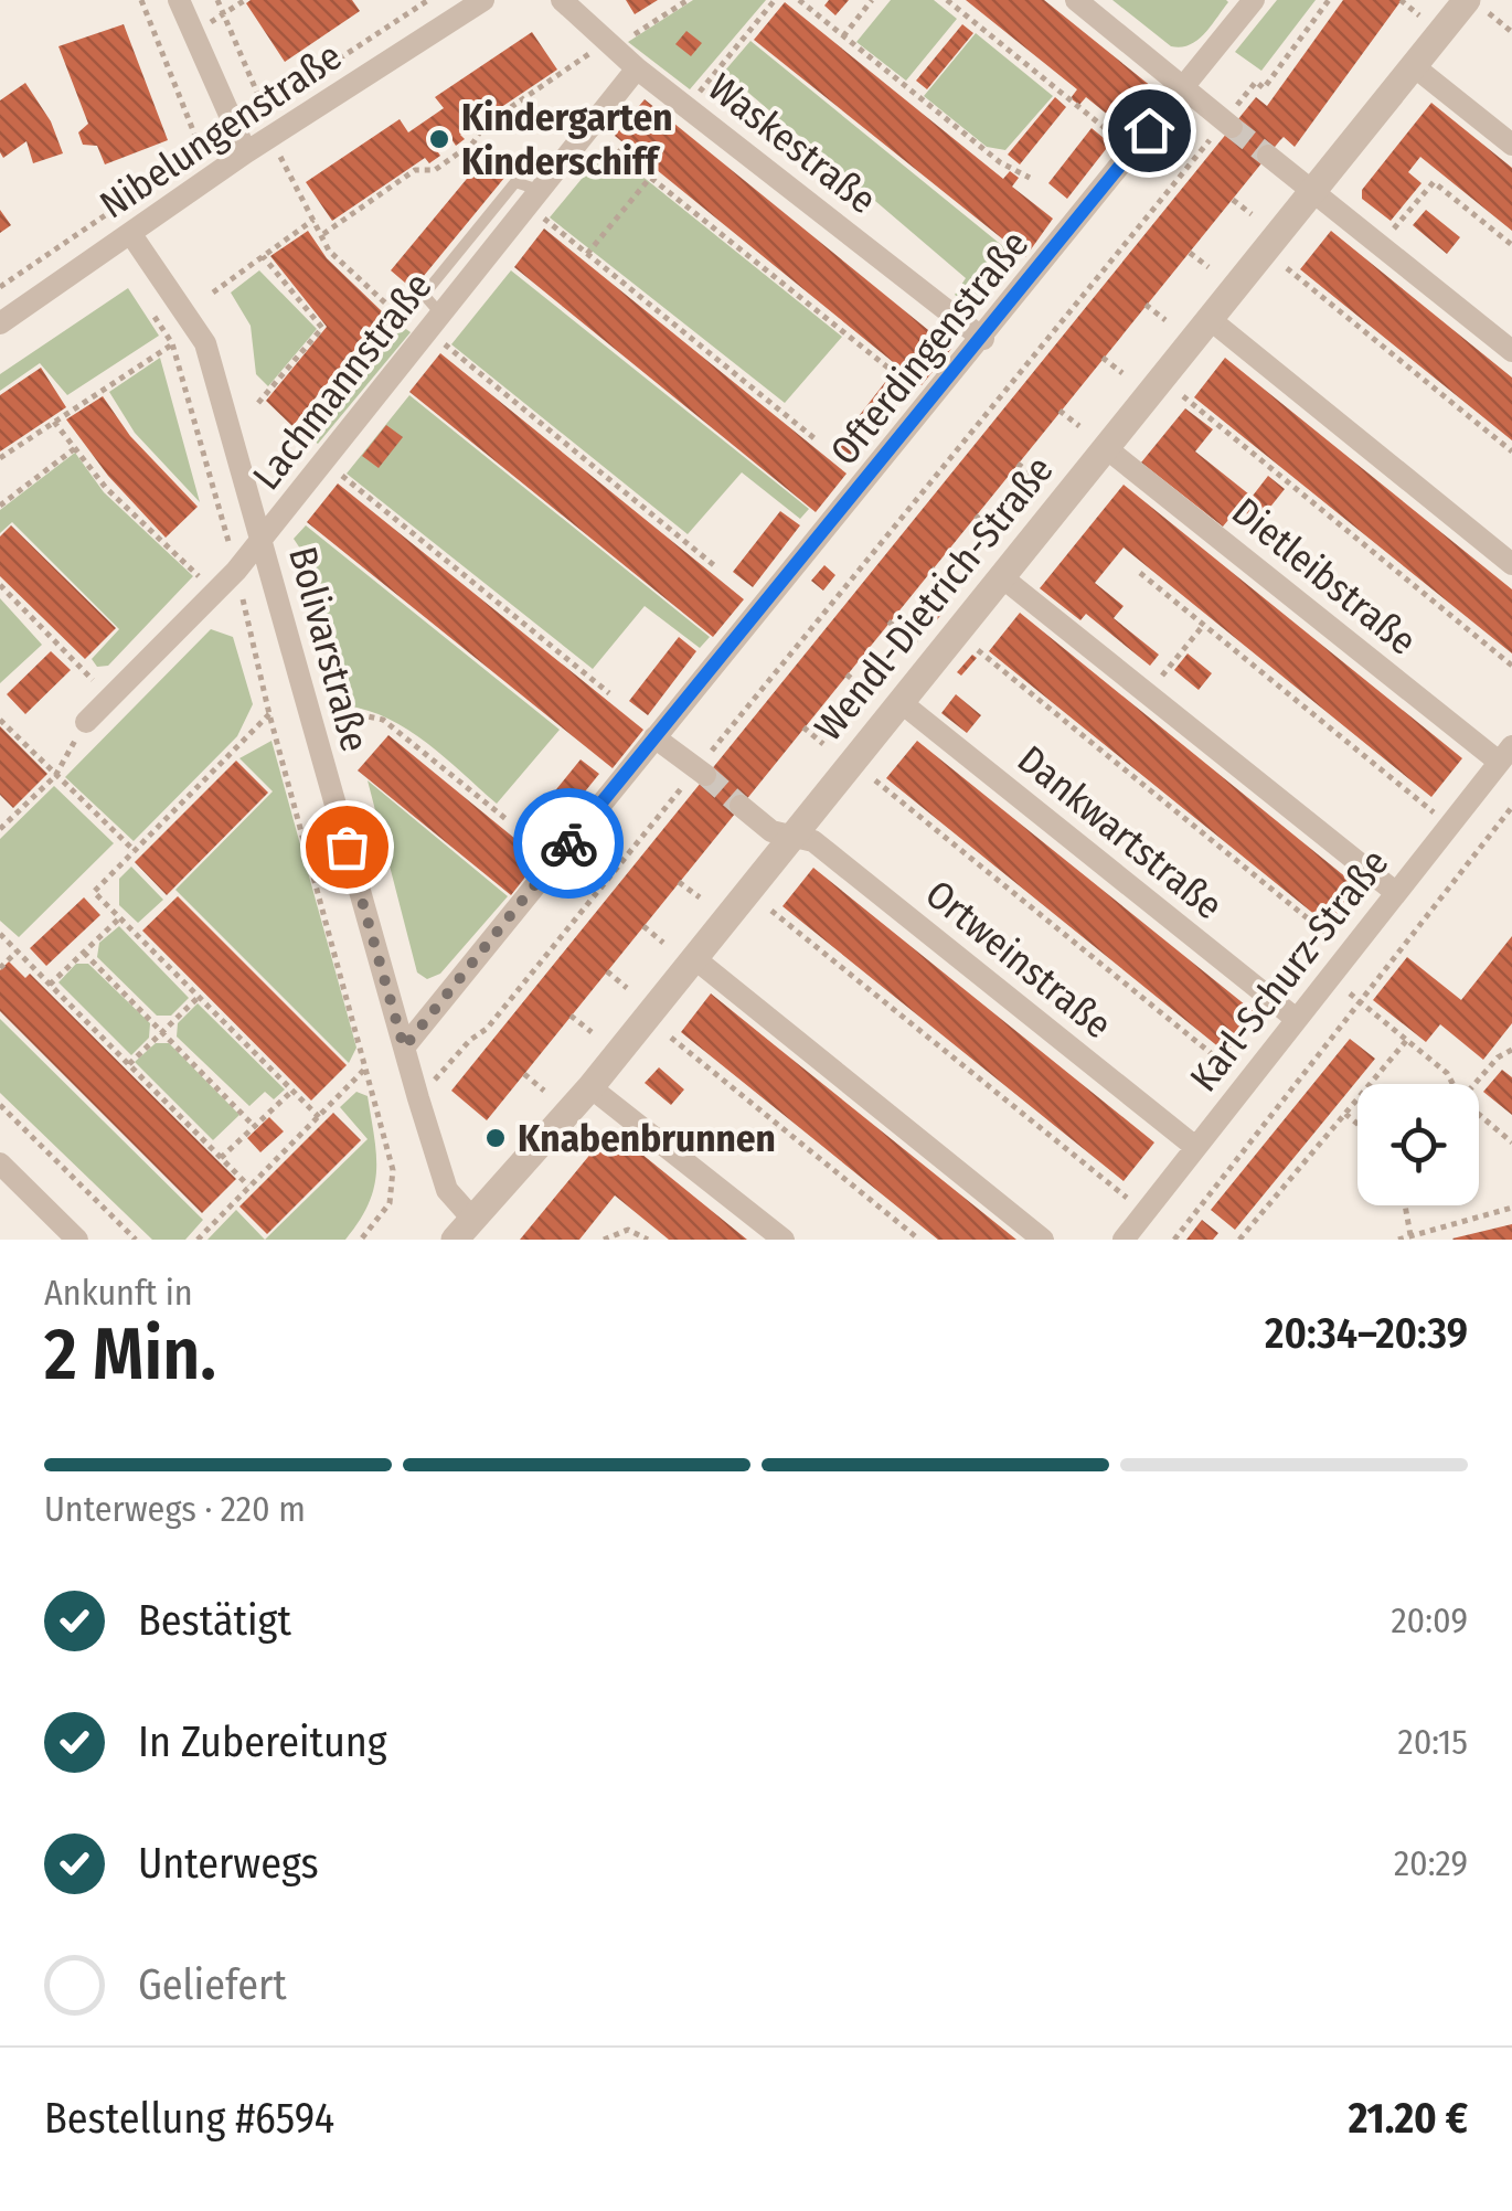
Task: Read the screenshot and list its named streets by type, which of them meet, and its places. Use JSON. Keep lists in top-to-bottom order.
{
  "streets": {
    "street": [
      "Nibelungenstraße",
      "Waskestraße",
      "Ofterdingenstraße",
      "Lachmannstraße",
      "Dietleibstraße",
      "Wendl-Dietrich-Straße",
      "Bolivarstraße",
      "Dankwartstraße",
      "Ortweinstraße",
      "Karl-Schurz-Straße"
    ]
  },
  "crossings": [
    ["Nibelungenstraße", "Bolivarstraße"],
    ["Waskestraße", "Ofterdingenstraße"],
    ["Waskestraße", "Lachmannstraße"],
    ["Ofterdingenstraße", "Bolivarstraße"],
    ["Lachmannstraße", "Bolivarstraße"],
    ["Dietleibstraße", "Wendl-Dietrich-Straße"],
    ["Dietleibstraße", "Karl-Schurz-Straße"],
    ["Wendl-Dietrich-Straße", "Bolivarstraße"],
    ["Wendl-Dietrich-Straße", "Dankwartstraße"],
    ["Wendl-Dietrich-Straße", "Ortweinstraße"],
    ["Dankwartstraße", "Karl-Schurz-Straße"],
    ["Ortweinstraße", "Karl-Schurz-Straße"]
  ],
  "places": ["Kindergarten Kinderschiff", "Knabenbrunnen"],
  "page": {
    "heading": ["2 Min.", "Ankunft in", "20:34–20:39"],
    "panel": ["Bestellung #6594", "21.20 €"],
    "bar": "Unterwegs · 220 m",
    "list": [
      ["Bestätigt", "20:09"],
      ["In Zubereitung", "20:15"],
      ["Unterwegs", "20:29"],
      "Geliefert"
    ]
  }
}
